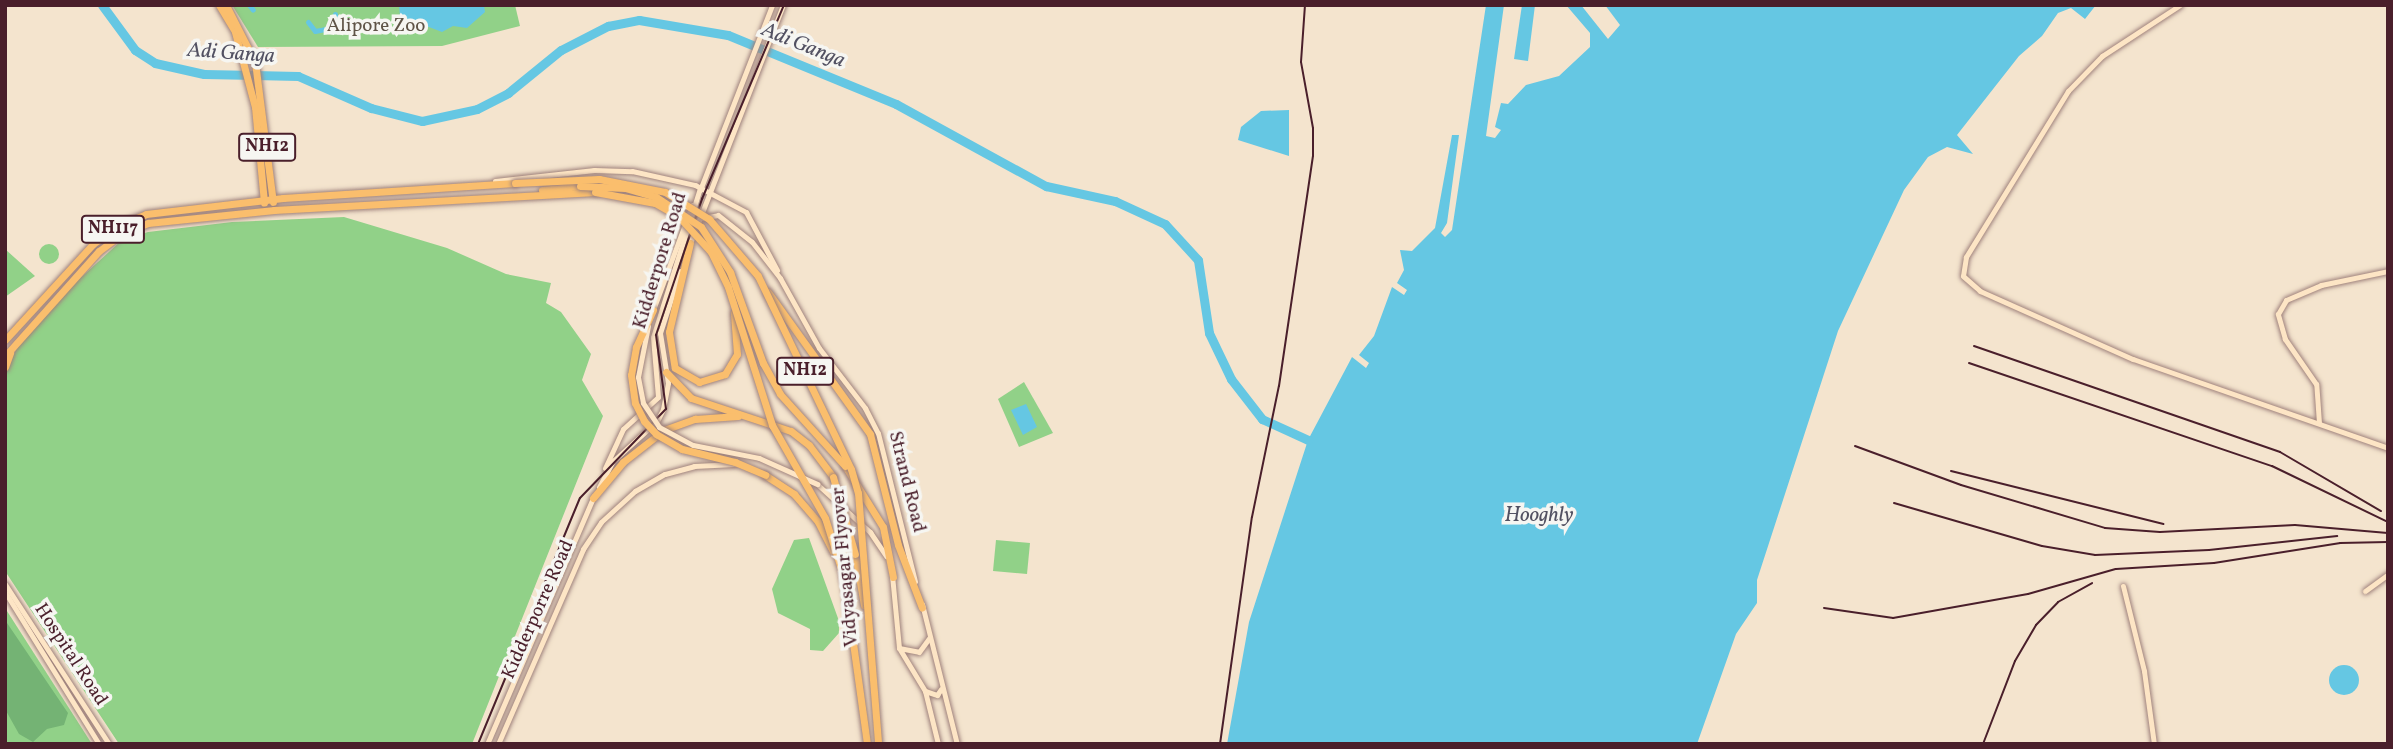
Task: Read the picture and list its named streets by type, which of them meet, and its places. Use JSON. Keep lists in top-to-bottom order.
{
  "streets": {
    "highway": ["NH12", "NH117", "Vidyasagar Flyover"],
    "main road": [
      "Kidderpore Road",
      "Strand Road",
      "Kidderporre Road",
      "Hospital Road"
    ]
  },
  "crossings": [
    ["NH12", "NH117"],
    ["NH12", "Vidyasagar Flyover"]
  ],
  "water": ["Adi Ganga", "Hooghly"],
  "parks": ["Alipore Zoo"]
}
